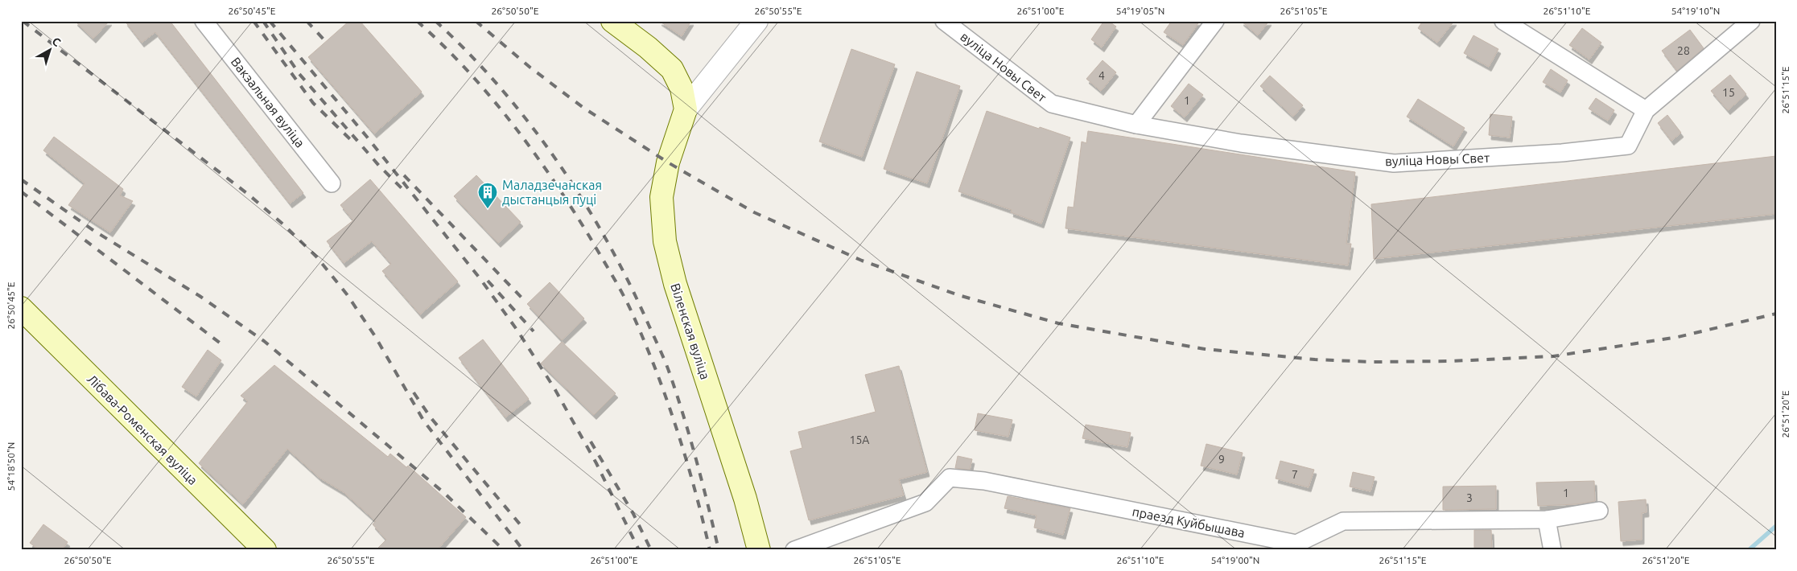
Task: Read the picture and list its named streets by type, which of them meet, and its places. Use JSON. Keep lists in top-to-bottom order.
{
  "streets": {
    "main road": ["Віленская вуліца", "Лібава-Роменская вуліца"],
    "street": ["вуліца Новы Свет", "Вакзальная вуліца", "праезд Куйбышава"]
  },
  "places": {
    "building": ["Маладзечанская дыстанцыя пуці"]
  },
  "house_numbers": [
    "28",
    "4",
    "15",
    "1",
    "15А",
    "9",
    "7",
    "1",
    "3"
  ],
  "north": "top right",
  "coordinates": [
    "26°50'45\"E",
    "26°50'50\"E",
    "26°50'55\"E",
    "26°51'00\"E",
    "54°19'05\"N",
    "26°51'05\"E",
    "26°51'10\"E",
    "54°19'10\"N",
    "26°51'15\"E",
    "26°51'20\"E",
    "54°18'50\"N",
    "54°19'00\"N"
  ]
}
